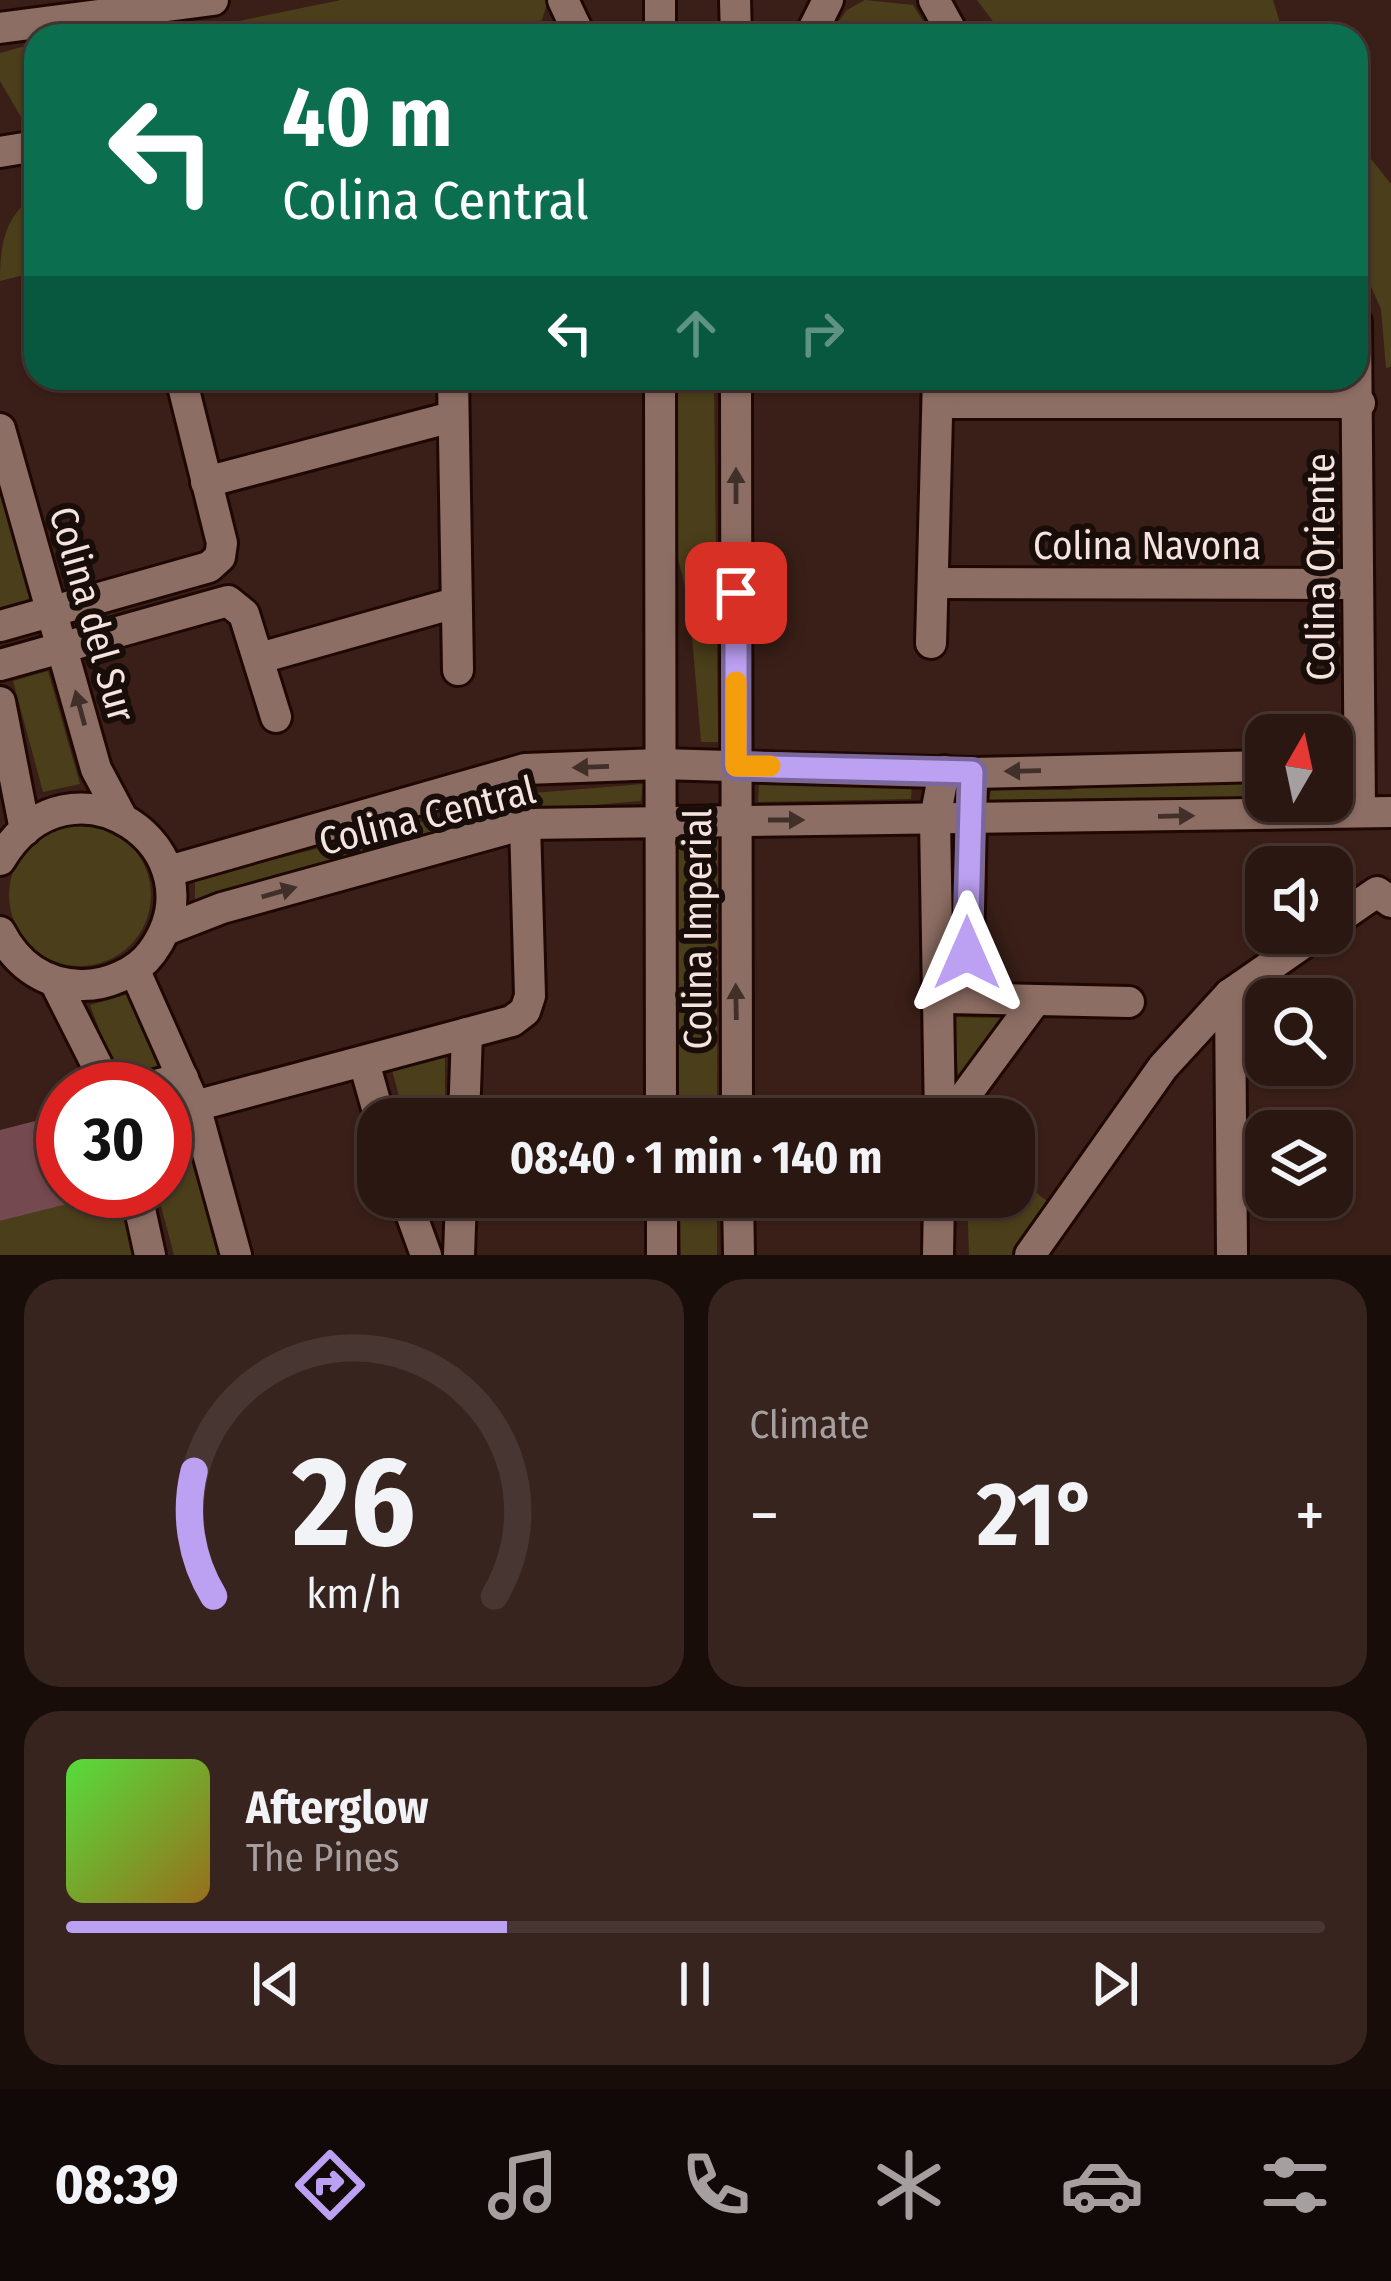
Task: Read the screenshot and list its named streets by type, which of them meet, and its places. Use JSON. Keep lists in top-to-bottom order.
{
  "streets": {
    "street": [
      "Colina Navona",
      "Colina Oriente",
      "Colina del Sur",
      "Colina Central",
      "Colina Imperial"
    ]
  },
  "crossings": [
    ["Colina Navona", "Colina Oriente"],
    ["Colina Oriente", "Colina Central"],
    ["Colina del Sur", "Colina Central"],
    ["Colina Central", "Colina Imperial"]
  ],
  "north": "top",
  "page": {
    "turn": ["40 m", "Colina Central"],
    "limit": "30",
    "trip": "08:40 · 1 min · 140 m",
    "tile": "Climate",
    "heat": ["−", "21°", "+"],
    "song": ["Afterglow", "The Pines"],
    "tabs": "08:39",
    "gauge": ["26", "km/h"]
  }
}
